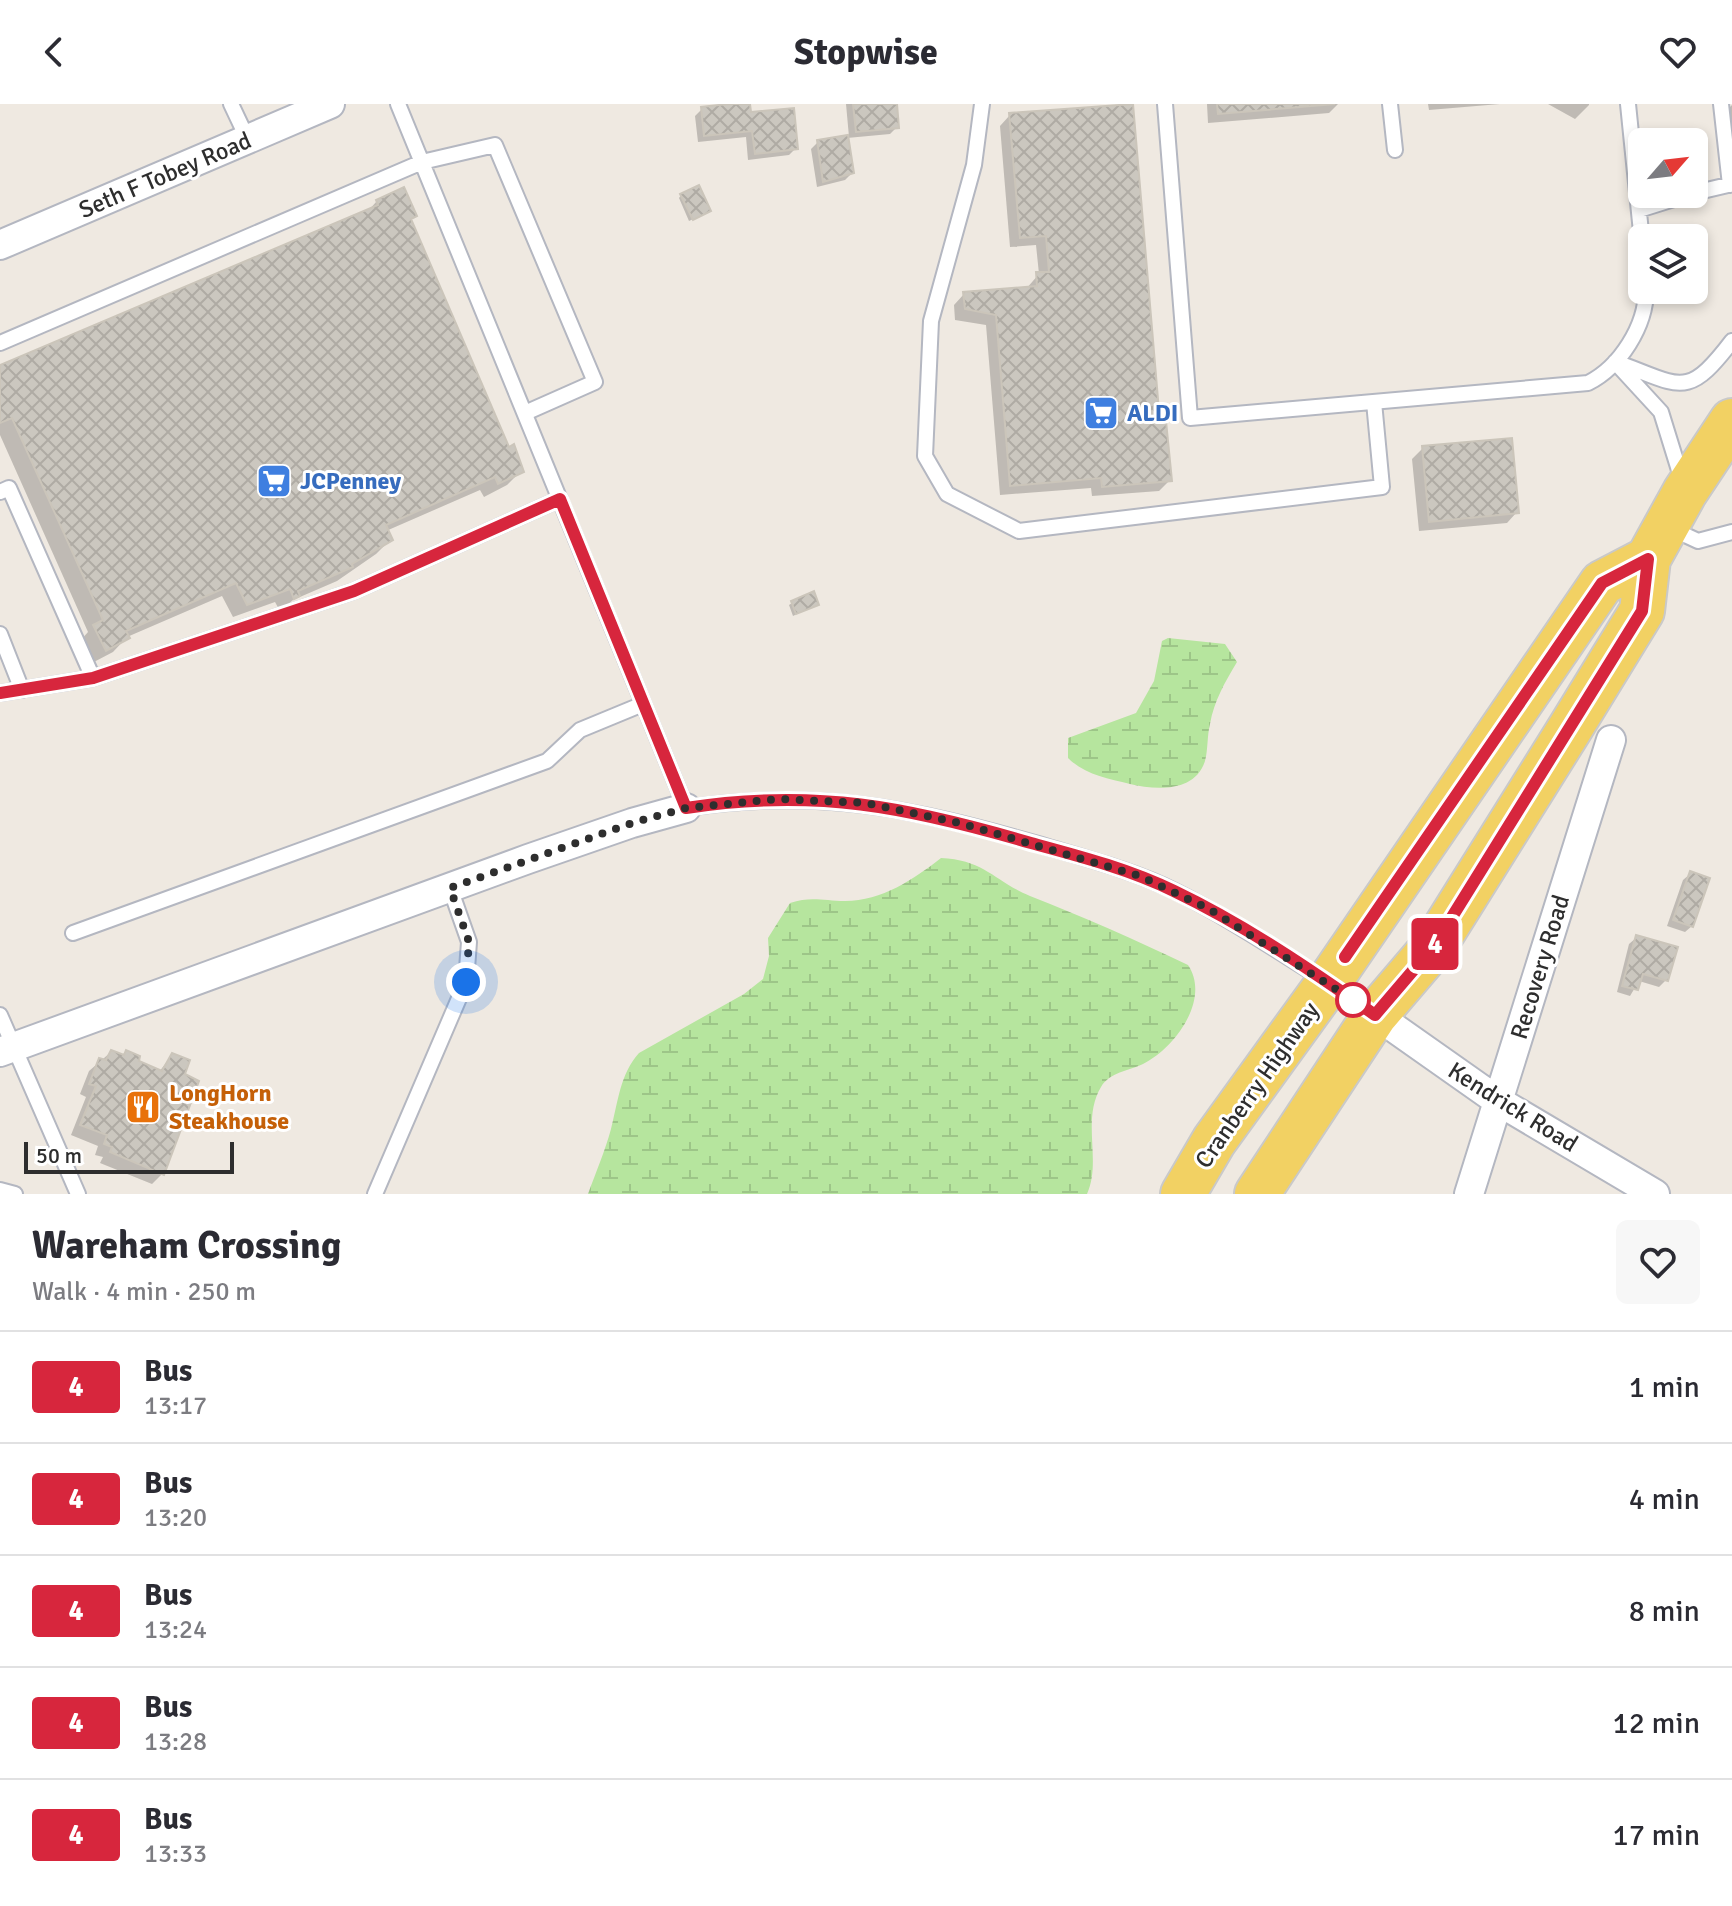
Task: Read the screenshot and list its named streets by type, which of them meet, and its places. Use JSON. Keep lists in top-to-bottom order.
{
  "streets": {
    "main road": ["Cranberry Highway"],
    "street": ["Seth F Tobey Road", "Recovery Road", "Kendrick Road"]
  },
  "crossings": [
    ["Recovery Road", "Kendrick Road"],
    ["Cranberry Highway", "Kendrick Road"]
  ],
  "places": {
    "supermarket": ["ALDI", "JCPenney"],
    "restaurant": ["LongHorn Steakhouse"]
  },
  "lines": ["bus line 4"],
  "scale_bar": "50 m",
  "north": "top right",
  "page": {
    "header": "Stopwise",
    "on_map": "4",
    "scale": "50 m",
    "heading": ["Wareham Crossing", "Walk · 4 min · 250 m"],
    "list": [
      {
        "mark": "4",
        "name": "Bus",
        "note": "13:17",
        "value": "1 min"
      },
      {
        "mark": "4",
        "name": "Bus",
        "note": "13:20",
        "value": "4 min"
      },
      {
        "mark": "4",
        "name": "Bus",
        "note": "13:24",
        "value": "8 min"
      },
      {
        "mark": "4",
        "name": "Bus",
        "note": "13:28",
        "value": "12 min"
      },
      {
        "mark": "4",
        "name": "Bus",
        "note": "13:33",
        "value": "17 min"
      }
    ]
  }
}
